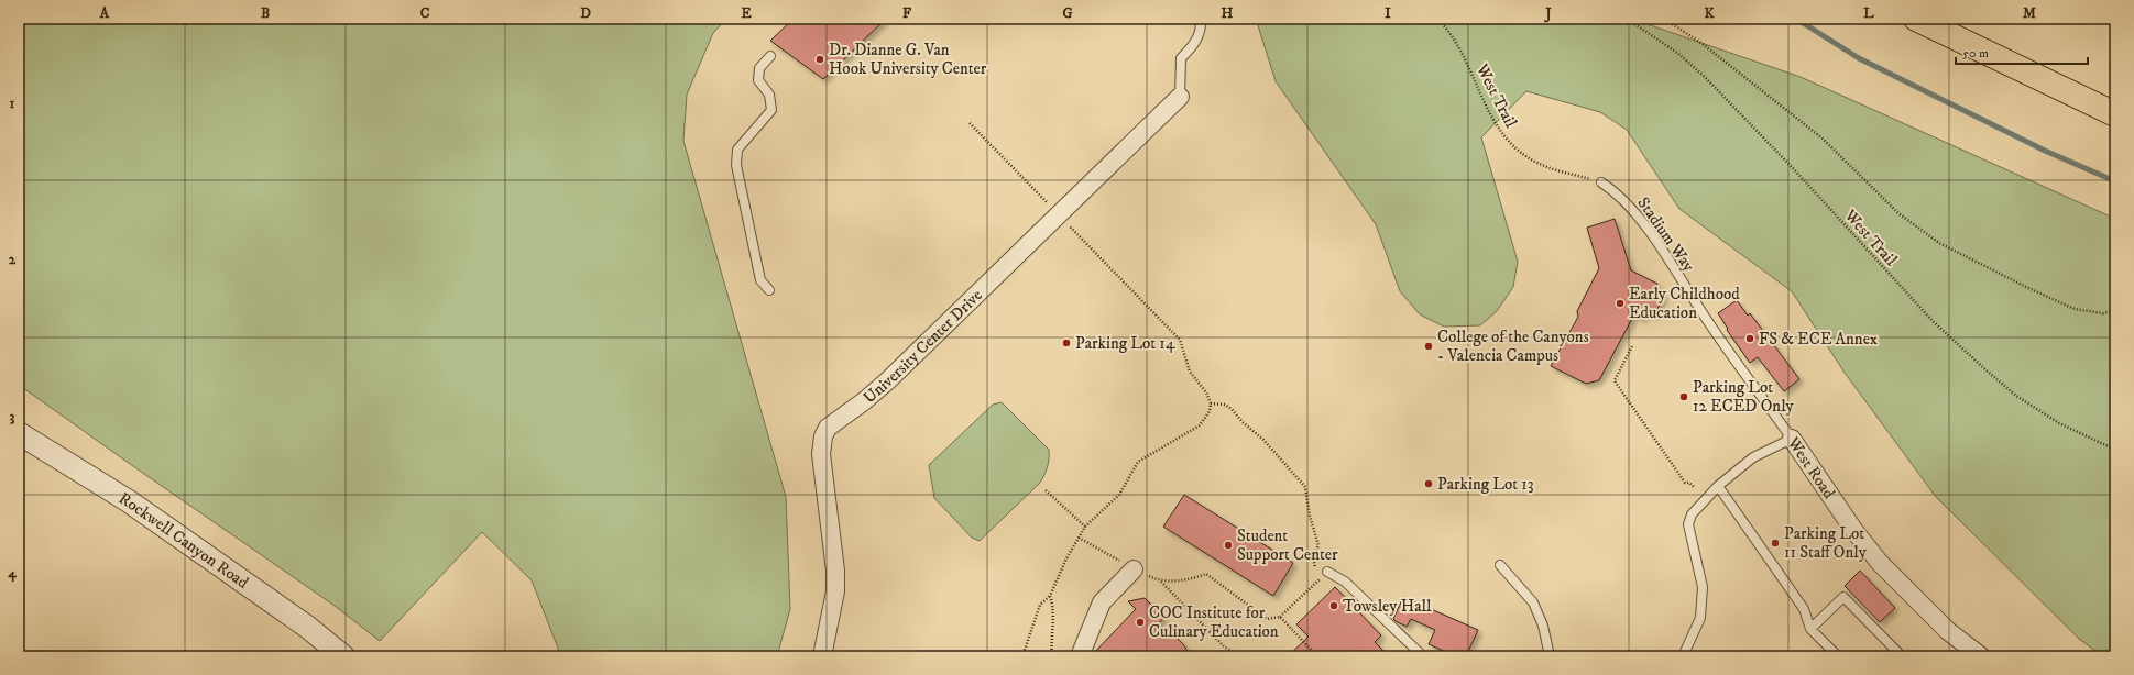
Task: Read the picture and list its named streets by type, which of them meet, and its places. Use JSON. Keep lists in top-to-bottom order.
{
  "streets": {
    "street": ["University Center Drive", "West Road", "Rockwell Canyon Road"],
    "lane": ["Stadium Way"],
    "path": ["West Trail"]
  },
  "crossings": [
    ["West Trail", "Stadium Way"],
    ["Stadium Way", "West Road"]
  ],
  "places": [
    "Dr. Dianne G. Van Hook University Center",
    "Early Childhood Education",
    "FS & ECE Annex",
    "Parking Lot 14",
    "College of the Canyons - Valencia Campus",
    "Parking Lot 12 ECED Only",
    "Parking Lot 13",
    "Parking Lot 11 Staff Only",
    "Student Support Center",
    "Towsley Hall",
    "COC Institute for Culinary Education"
  ],
  "scale_bar": "50 m",
  "grid": {
    "columns": [
      "A",
      "B",
      "C",
      "D",
      "E",
      "F",
      "G",
      "H",
      "I",
      "J",
      "K",
      "L",
      "M"
    ],
    "rows": [
      "1",
      "2",
      "3",
      "4"
    ]
  }
}
